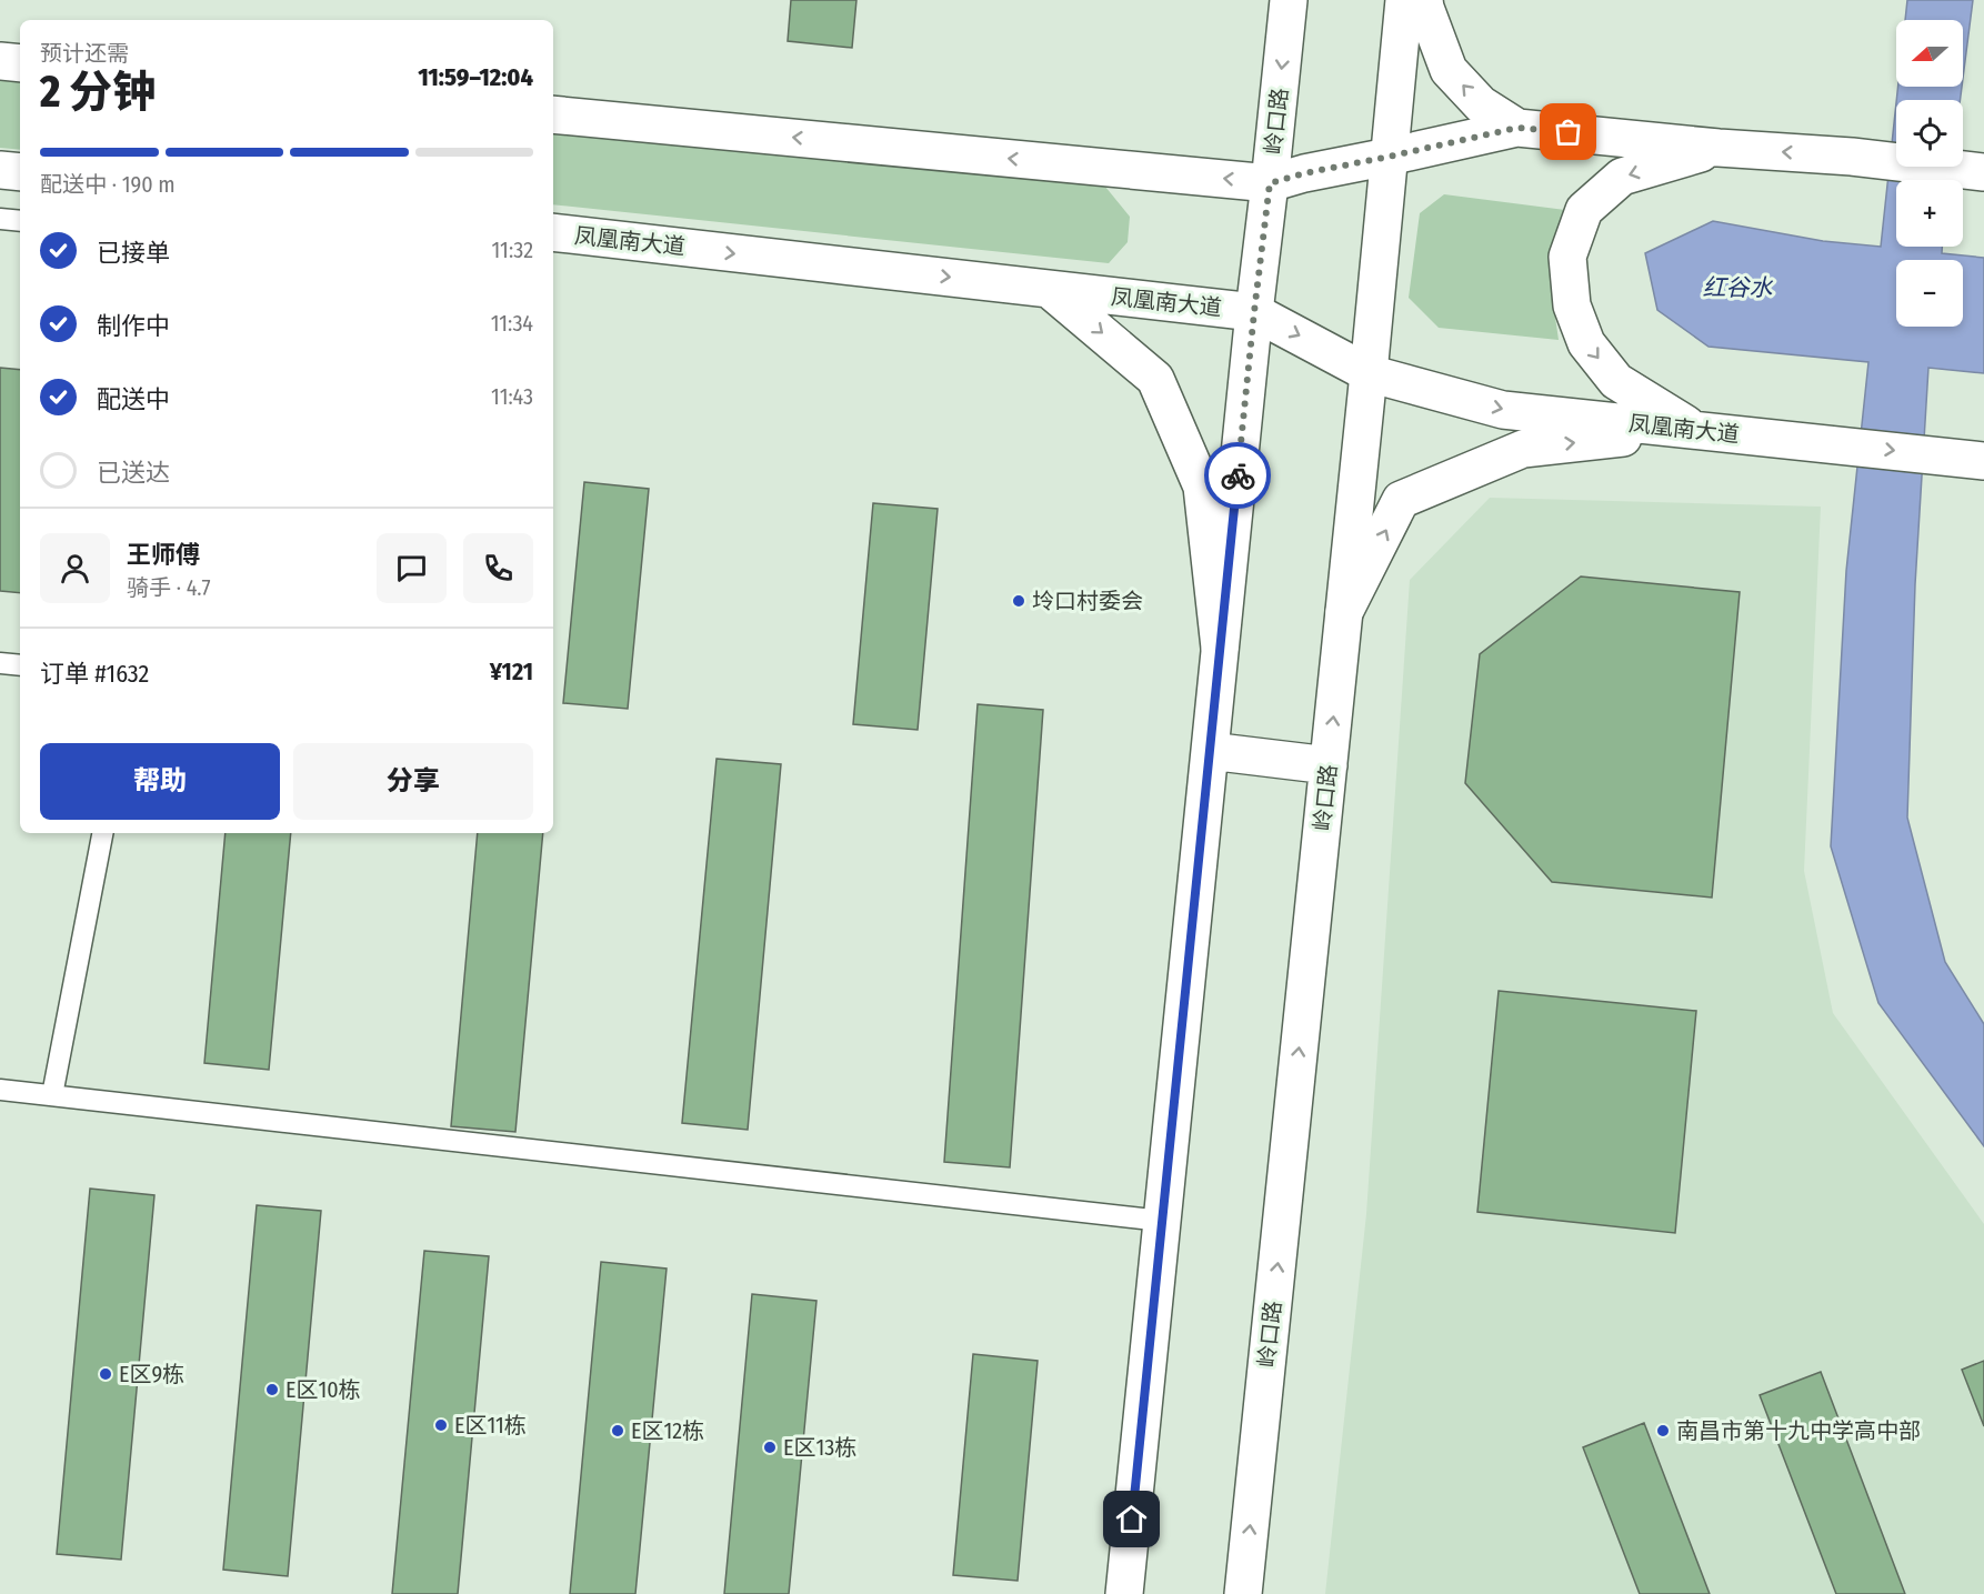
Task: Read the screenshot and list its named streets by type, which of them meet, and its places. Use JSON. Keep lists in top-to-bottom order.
{
  "streets": {
    "main road": ["岭口路", "凤凰南大道"]
  },
  "crossings": [
    ["岭口路", "凤凰南大道"]
  ],
  "water": ["红谷水"],
  "places": [
    "坽口村委会",
    "E区9栋",
    "E区10栋",
    "E区11栋",
    "E区12栋",
    "南昌市第十九中学高中部",
    "E区13栋"
  ],
  "north": "left",
  "page": {
    "map_buttons": ["+", "−"],
    "heading": ["2 分钟", "预计还需", "11:59–12:04"],
    "panel": [
      "王师傅",
      "骑手 · 4.7",
      "订单 #1632",
      "¥121"
    ],
    "bar": "配送中 · 190 m",
    "list": [
      ["已接单", "11:32"],
      ["制作中", "11:34"],
      ["配送中", "11:43"],
      "已送达"
    ],
    "buttons": ["帮助", "分享"]
  }
}
